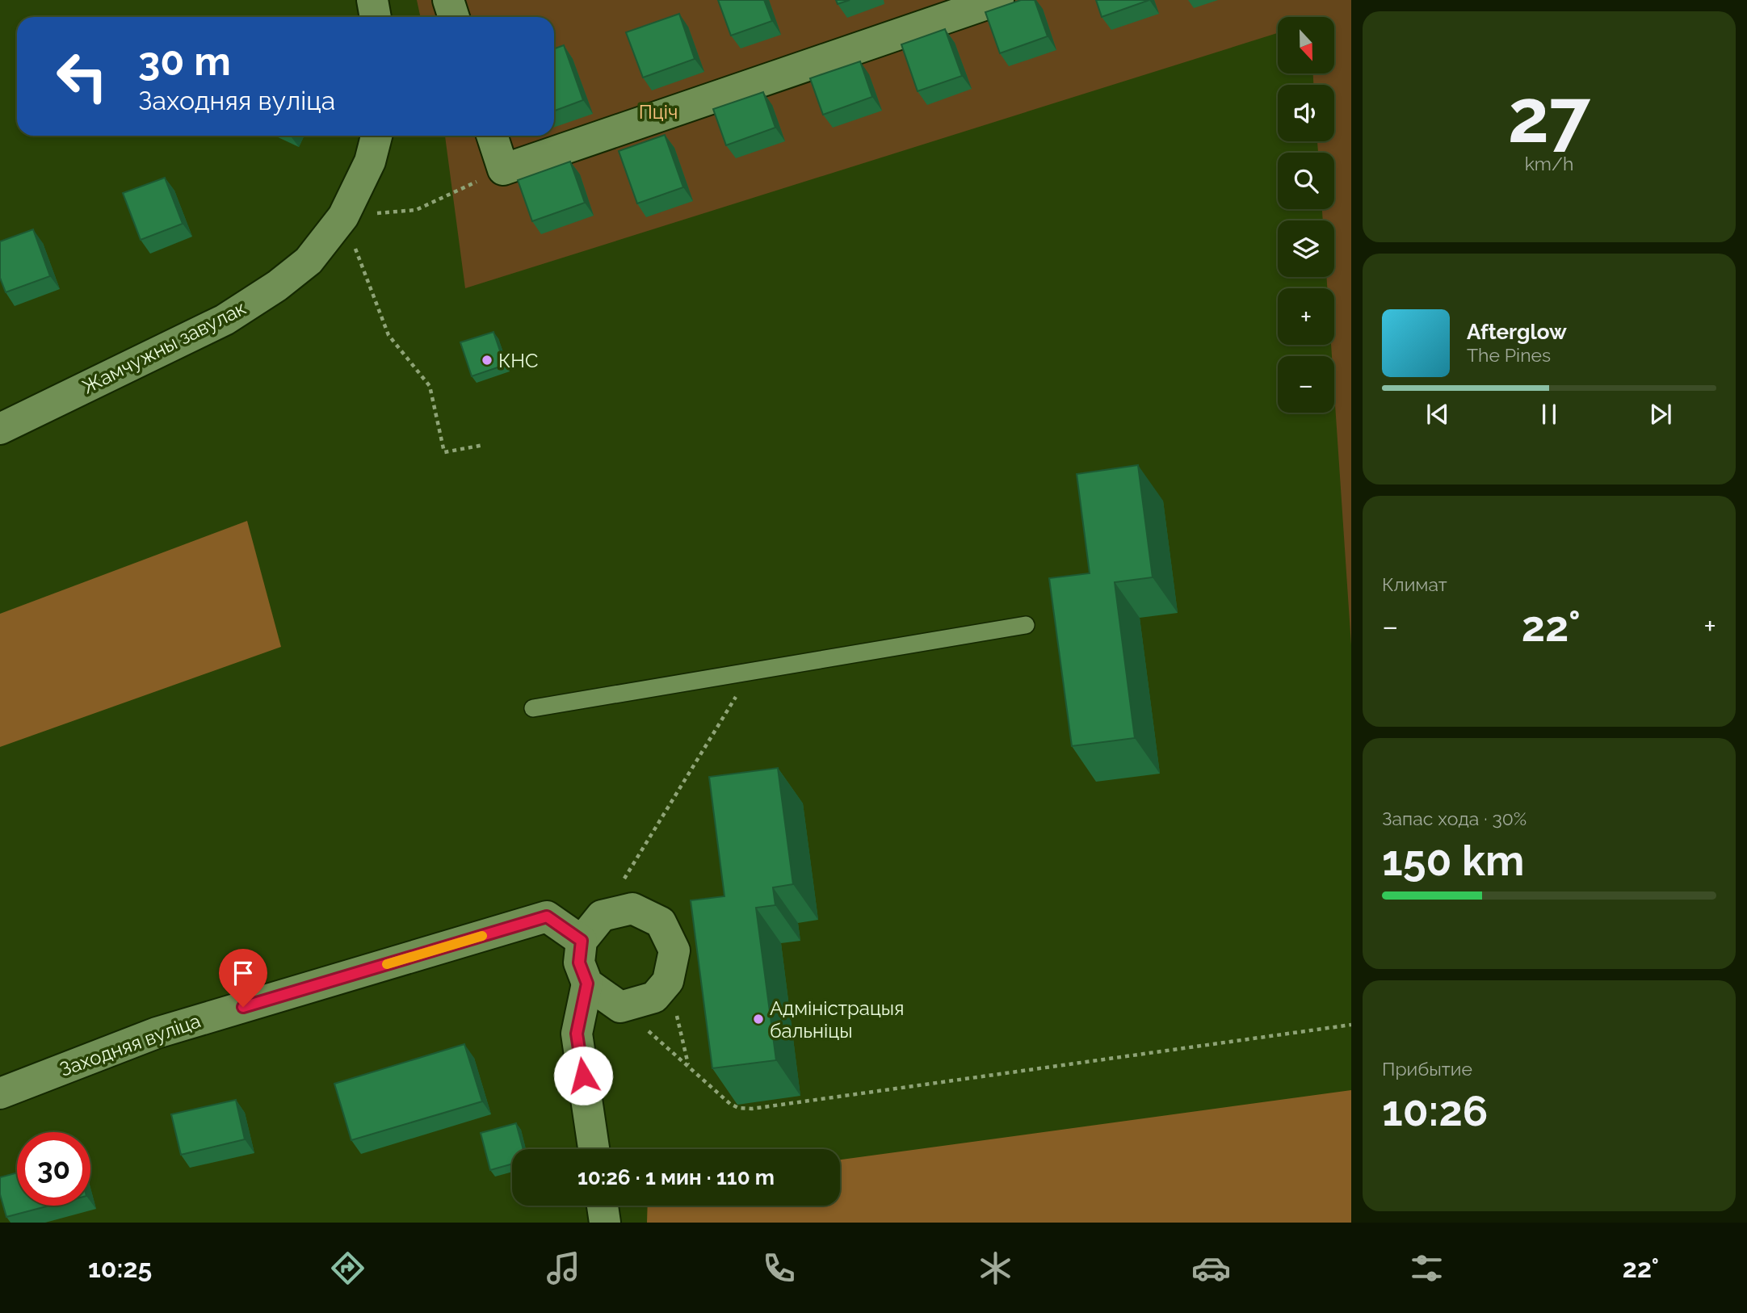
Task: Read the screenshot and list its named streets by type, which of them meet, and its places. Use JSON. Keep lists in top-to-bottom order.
{
  "streets": {
    "street": ["Жамчужны завулак", "Заходняя вуліца"]
  },
  "parks": ["Пціч"],
  "places": ["КНС", "Адміністрацыя бальніцы"],
  "north": "bottom",
  "page": {
    "tile": [
      ["27", "km/h"],
      "Климат",
      ["Запас хода · 30%", "150 km"],
      ["Прибытие", "10:26"]
    ],
    "map_buttons": ["+", "−"],
    "turn": ["30 m", "Заходняя вуліца"],
    "song": ["Afterglow", "The Pines"],
    "heat": ["−", "22°", "+"],
    "limit": "30",
    "trip": "10:26 · 1 мин · 110 m",
    "tabs": ["10:25", "22°"]
  }
}
